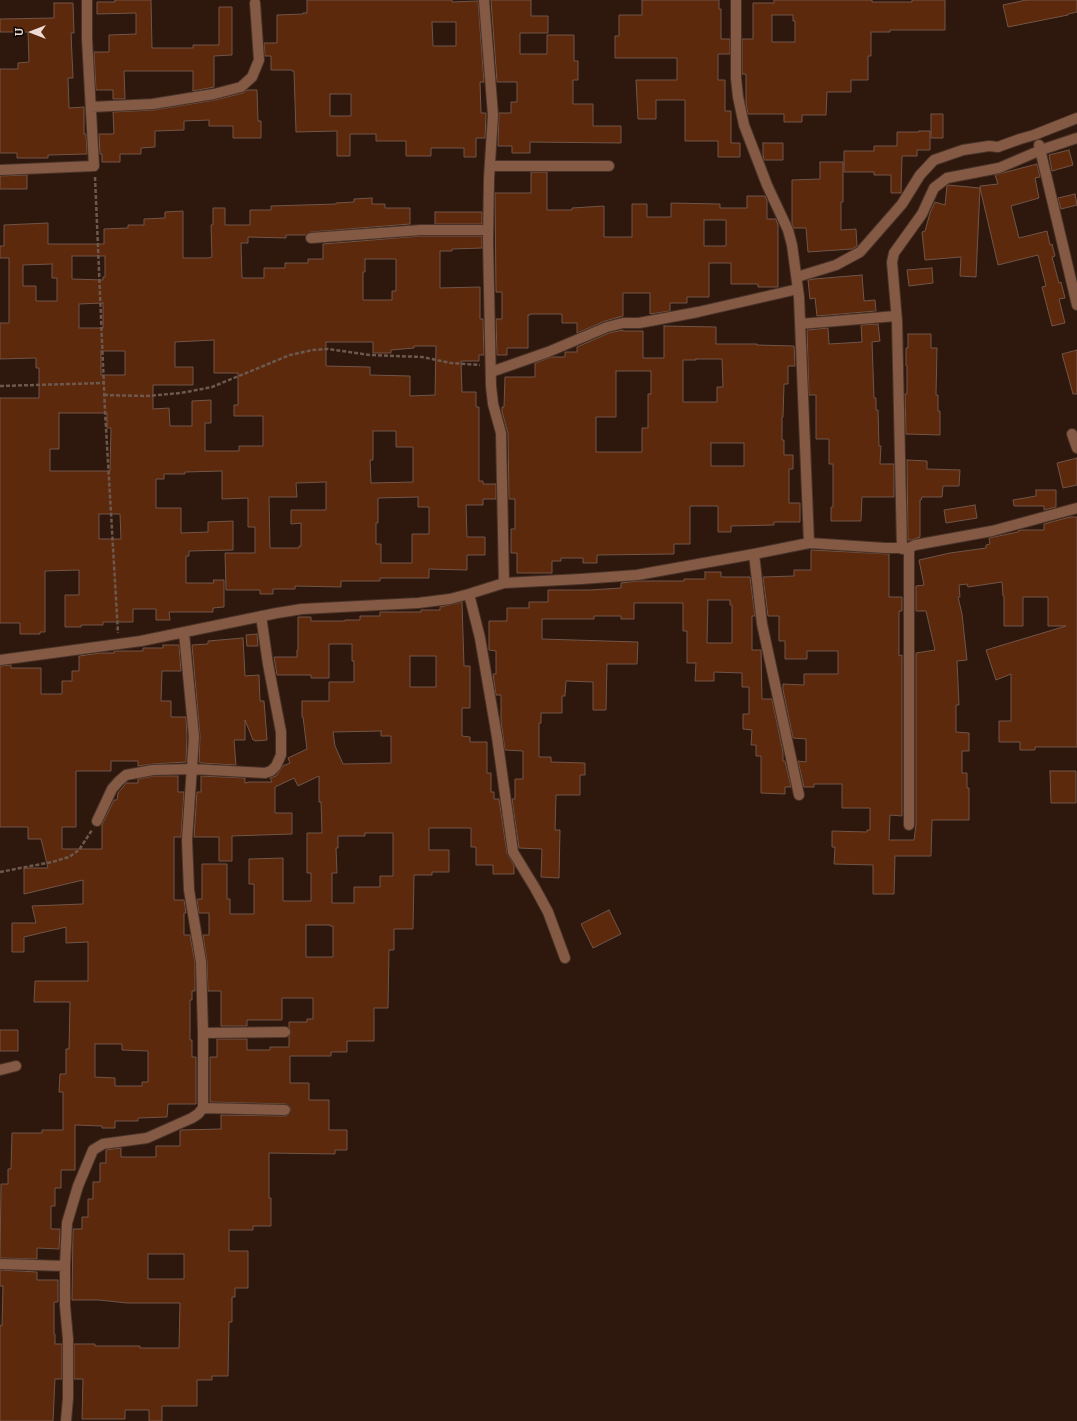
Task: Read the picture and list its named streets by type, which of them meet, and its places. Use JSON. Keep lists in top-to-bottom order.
{
  "north": "left"
}
